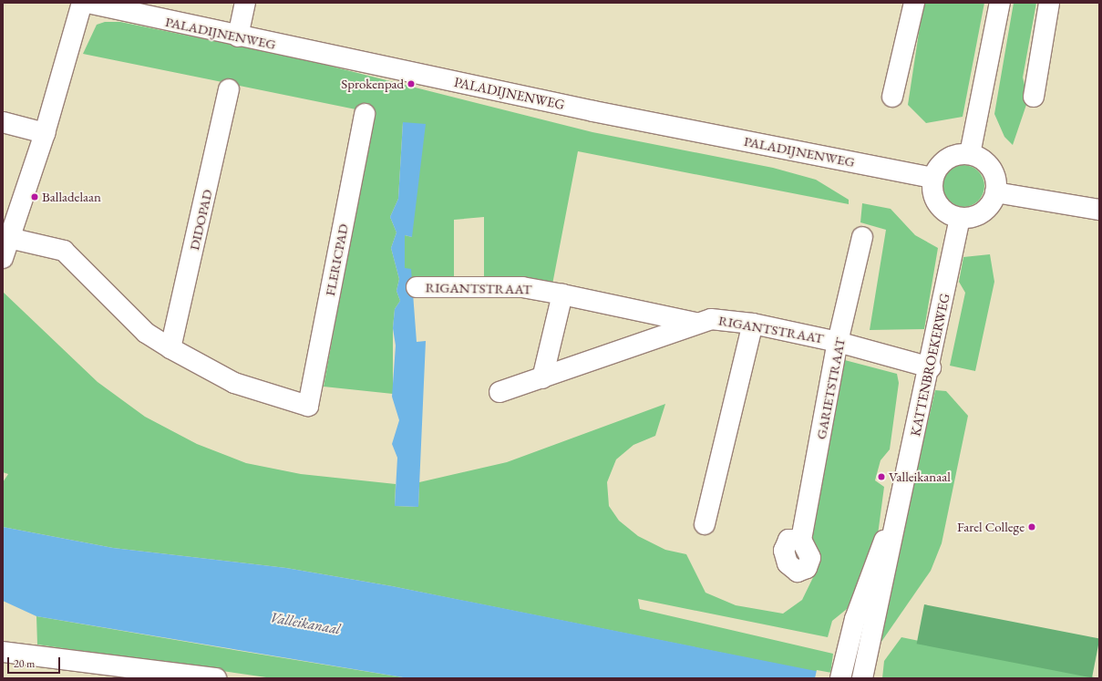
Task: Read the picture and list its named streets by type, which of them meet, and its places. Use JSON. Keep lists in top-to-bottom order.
{
  "streets": {
    "street": [
      "PALADIJNENWEG",
      "DIDOPAD",
      "FLERICPAD",
      "RIGANTSTRAAT",
      "KATTENBROEKERWEG",
      "GARIETSTRAAT"
    ]
  },
  "crossings": [
    ["PALADIJNENWEG", "KATTENBROEKERWEG"],
    ["DIDOPAD", "FLERICPAD"],
    ["RIGANTSTRAAT", "KATTENBROEKERWEG"],
    ["RIGANTSTRAAT", "GARIETSTRAAT"]
  ],
  "water": ["Valleikanaal"],
  "places": [
    "Sprokenpad",
    "Balladelaan",
    "Valleikanaal",
    "Farel College"
  ],
  "scale_bar": "20 m"
}
